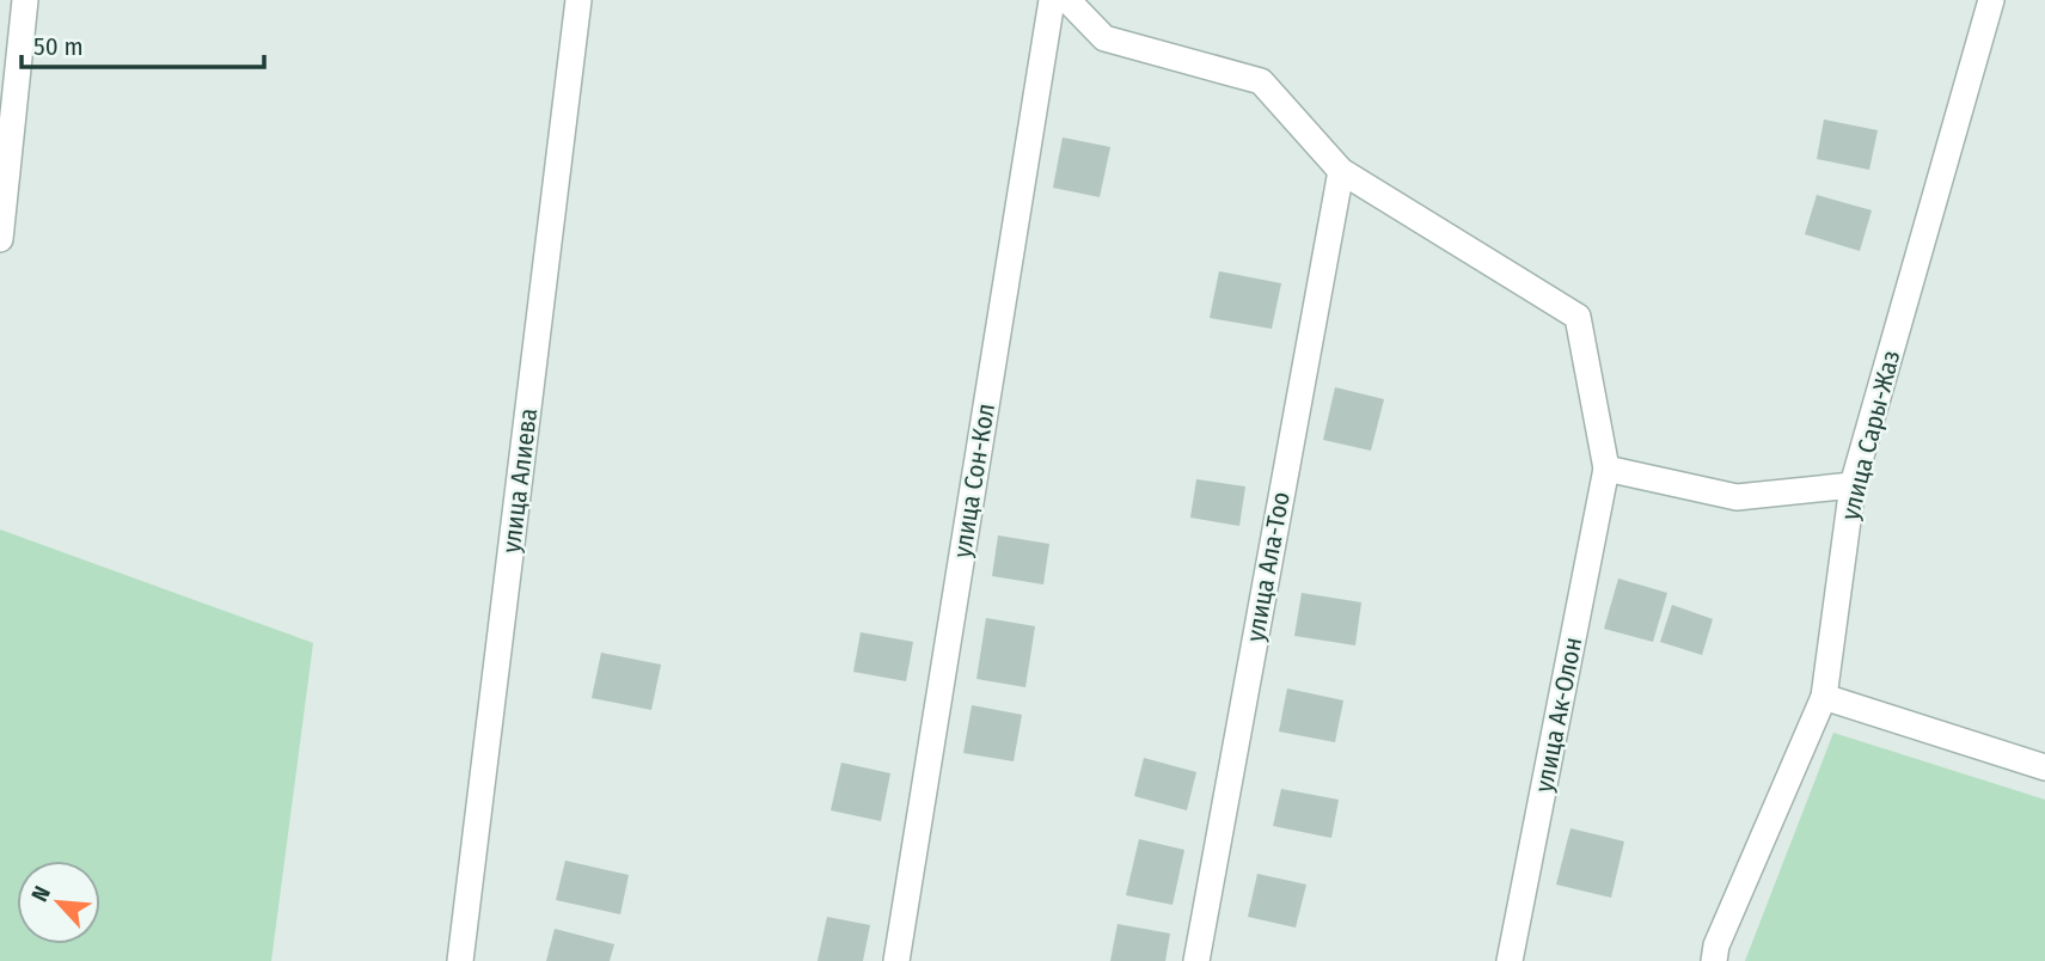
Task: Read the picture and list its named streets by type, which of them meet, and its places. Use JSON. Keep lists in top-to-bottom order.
{
  "streets": {
    "street": [
      "улица Сары-Жаз",
      "улица Алиева",
      "улица Сон-Кол",
      "улица Ала-Тоо",
      "улица Ак-Олон"
    ]
  },
  "scale_bar": "50 m",
  "north": "top left"
}
